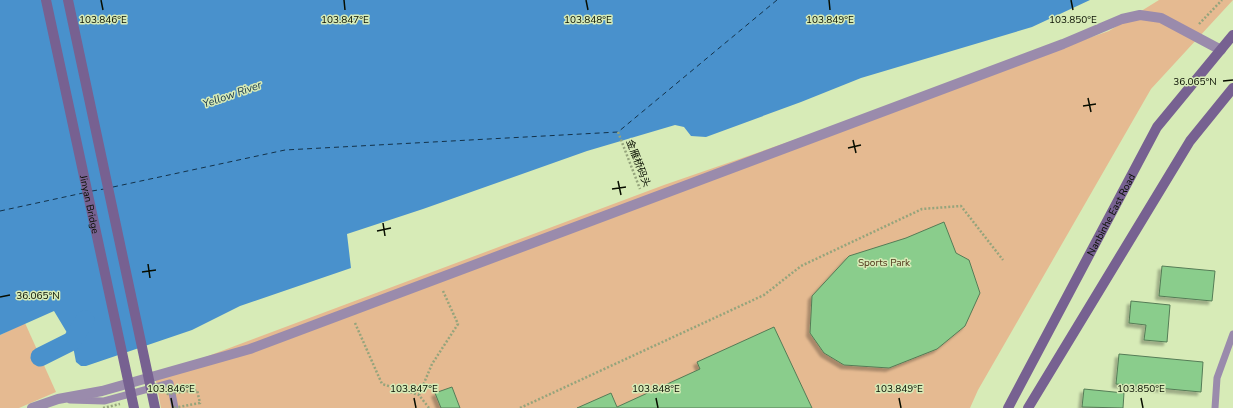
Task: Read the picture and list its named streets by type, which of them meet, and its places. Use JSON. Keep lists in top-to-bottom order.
{
  "streets": {
    "main road": ["Jinyan Bridge", "Nanbinhe East Road"],
    "path": ["金雁桥码头"]
  },
  "water": ["Yellow River"],
  "parks": ["Sports Park"],
  "coordinates": [
    "103.847°E",
    "103.848°E",
    "103.849°E",
    "103.846°E",
    "103.850°E",
    "36.065°N"
  ]
}
